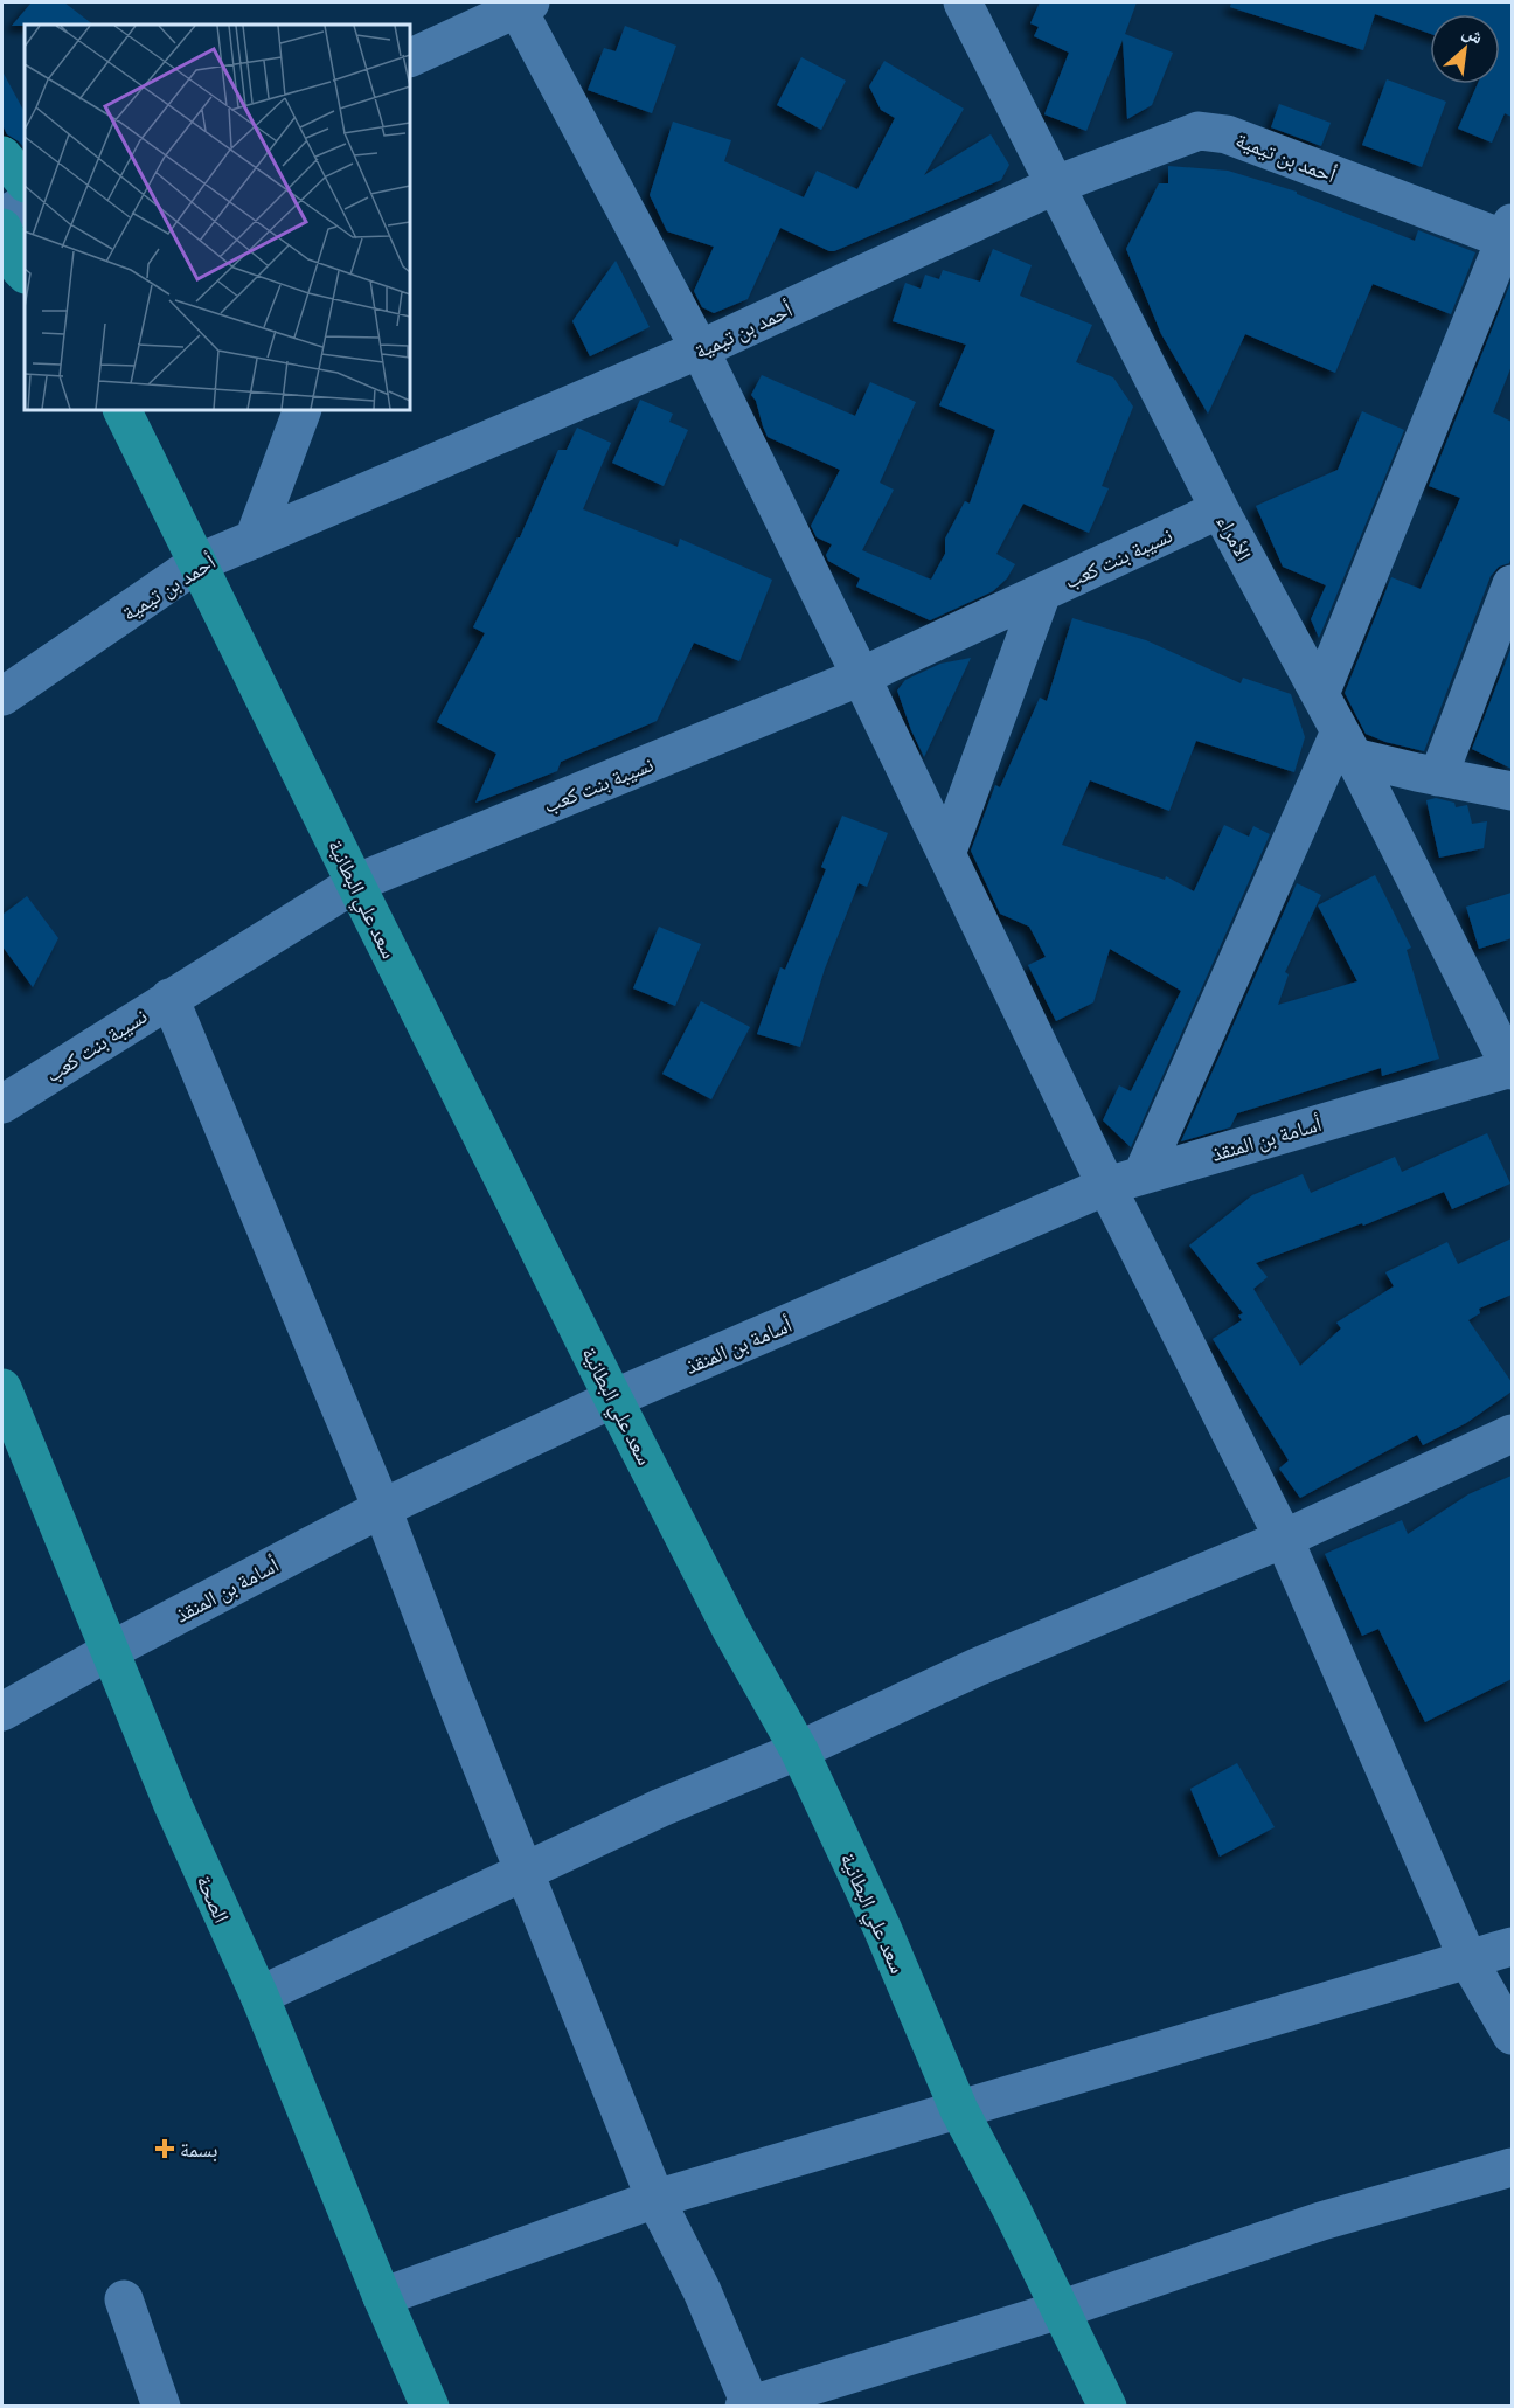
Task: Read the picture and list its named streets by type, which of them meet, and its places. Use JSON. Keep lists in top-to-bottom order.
{
  "streets": {
    "main road": ["سعد علي البطانية", "الصحة"],
    "street": [
      "أحمد بن تيمية",
      "الأمراء",
      "نسيبة بنت كعب",
      "أسامة بن المنقذ"
    ]
  },
  "crossings": [
    ["أحمد بن تيمية", "الأمراء"],
    ["أحمد بن تيمية", "سعد علي البطانية"],
    ["الأمراء", "نسيبة بنت كعب"],
    ["الأمراء", "أسامة بن المنقذ"],
    ["نسيبة بنت كعب", "سعد علي البطانية"],
    ["سعد علي البطانية", "أسامة بن المنقذ"],
    ["أسامة بن المنقذ", "الصحة"]
  ],
  "places": {
    "health": ["بسمة"]
  },
  "north": "top right"
}
